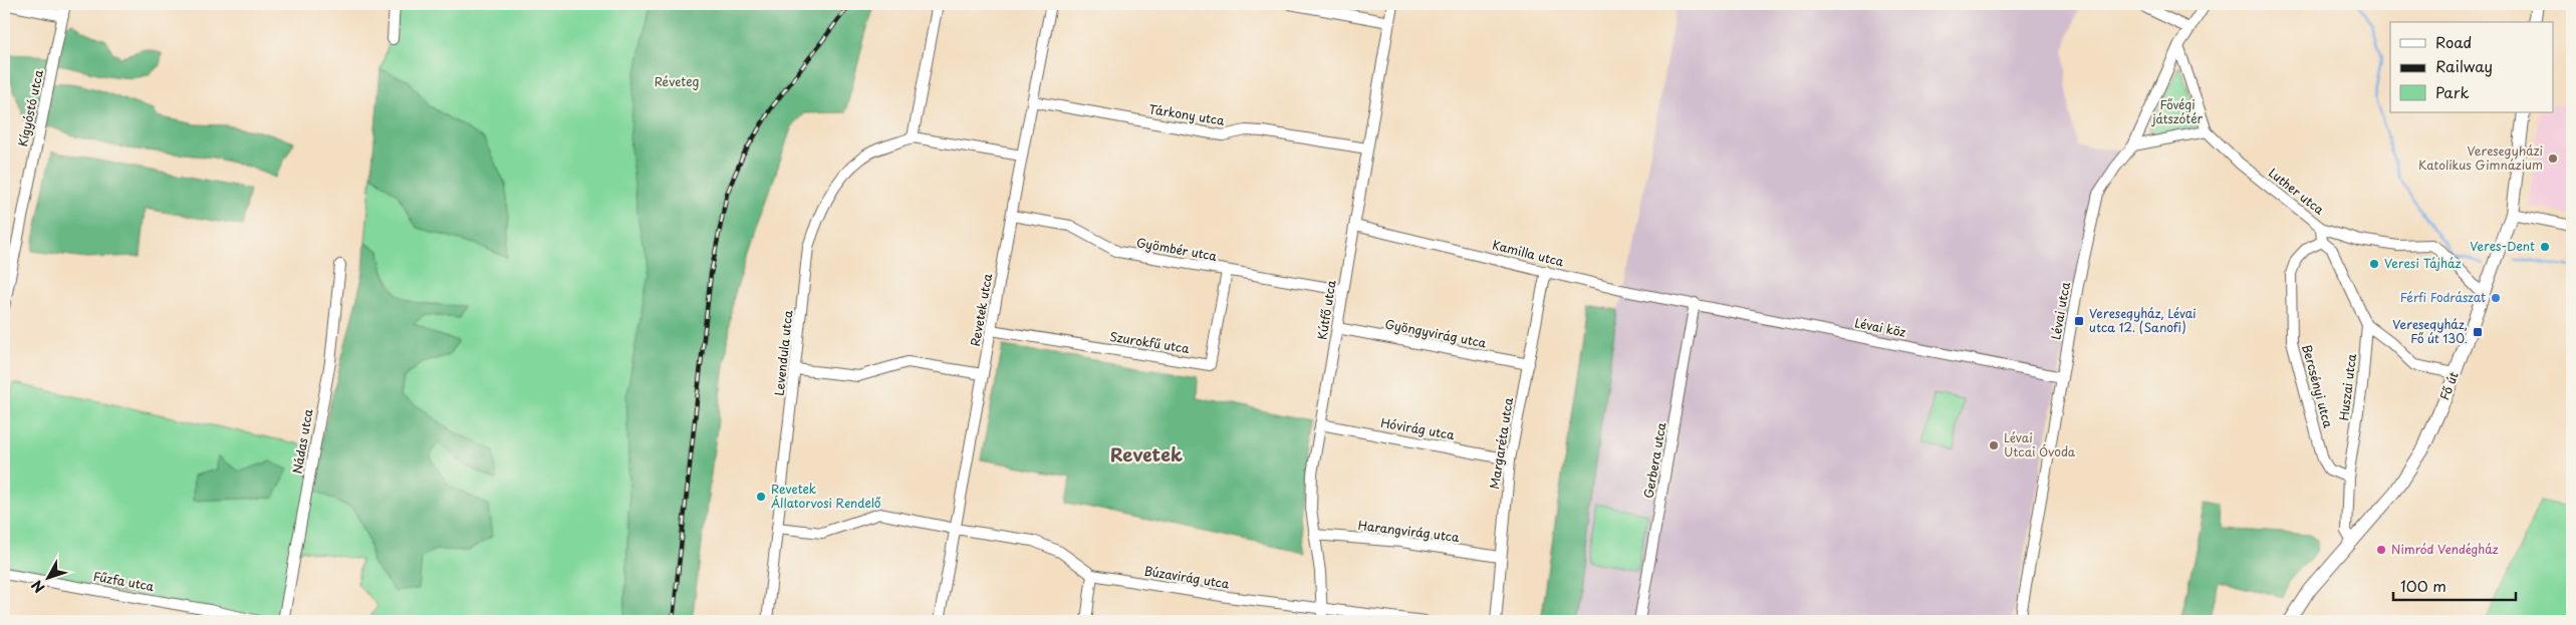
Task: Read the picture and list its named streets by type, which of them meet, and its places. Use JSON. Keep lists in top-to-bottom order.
{
  "streets": {
    "main road": ["Fő út"],
    "street": [
      "Kígyóstó utca",
      "Tárkony utca",
      "Luther utca",
      "Gyömbér utca",
      "Kamilla utca",
      "Revetek utca",
      "Kútfő utca",
      "Lévai utca",
      "Lévai köz",
      "Gyöngyvirág utca",
      "Szurokfű utca",
      "Levendula utca",
      "Bercsényi utca",
      "Huszai utca",
      "Hóvirág utca",
      "Nádas utca",
      "Margaréta utca",
      "Gerbera utca",
      "Harangvirág utca",
      "Búzavirág utca",
      "Fűzfa utca"
    ]
  },
  "crossings": [
    ["Tárkony utca", "Revetek utca"],
    ["Tárkony utca", "Kútfő utca"],
    ["Luther utca", "Lévai utca"],
    ["Luther utca", "Fő út"],
    ["Gyömbér utca", "Revetek utca"],
    ["Gyömbér utca", "Kútfő utca"],
    ["Gyömbér utca", "Szurokfű utca"],
    ["Kamilla utca", "Kútfő utca"],
    ["Kamilla utca", "Lévai köz"],
    ["Kamilla utca", "Margaréta utca"],
    ["Kamilla utca", "Gerbera utca"],
    ["Revetek utca", "Szurokfű utca"],
    ["Revetek utca", "Búzavirág utca"],
    ["Kútfő utca", "Gyöngyvirág utca"],
    ["Kútfő utca", "Hóvirág utca"],
    ["Kútfő utca", "Harangvirág utca"],
    ["Kútfő utca", "Búzavirág utca"],
    ["Lévai utca", "Lévai köz"],
    ["Lévai köz", "Gerbera utca"],
    ["Gyöngyvirág utca", "Margaréta utca"],
    ["Levendula utca", "Búzavirág utca"],
    ["Bercsényi utca", "Huszai utca"],
    ["Fő út", "Huszai utca"],
    ["Hóvirág utca", "Margaréta utca"],
    ["Margaréta utca", "Harangvirág utca"]
  ],
  "districts": ["Revetek"],
  "parks": ["Réveteg", "Fővégi játszótér"],
  "places": {
    "other": [
      "Veresegyházi Katolikus Gimnázium",
      "Veres-Dent",
      "Veresi Tájház",
      "Férfi Fodrászat",
      "Lévai Utcai Óvoda",
      "Revetek Állatorvosi Rendelő",
      "Nimród Vendégház"
    ],
    "transit": ["Veresegyház, Lévai utca 12. (Sanofi)", "Veresegyház, Fő út 130."]
  },
  "legend": ["Road", "Railway", "Park"],
  "scale_bar": "100 m",
  "north": "bottom left"
}
